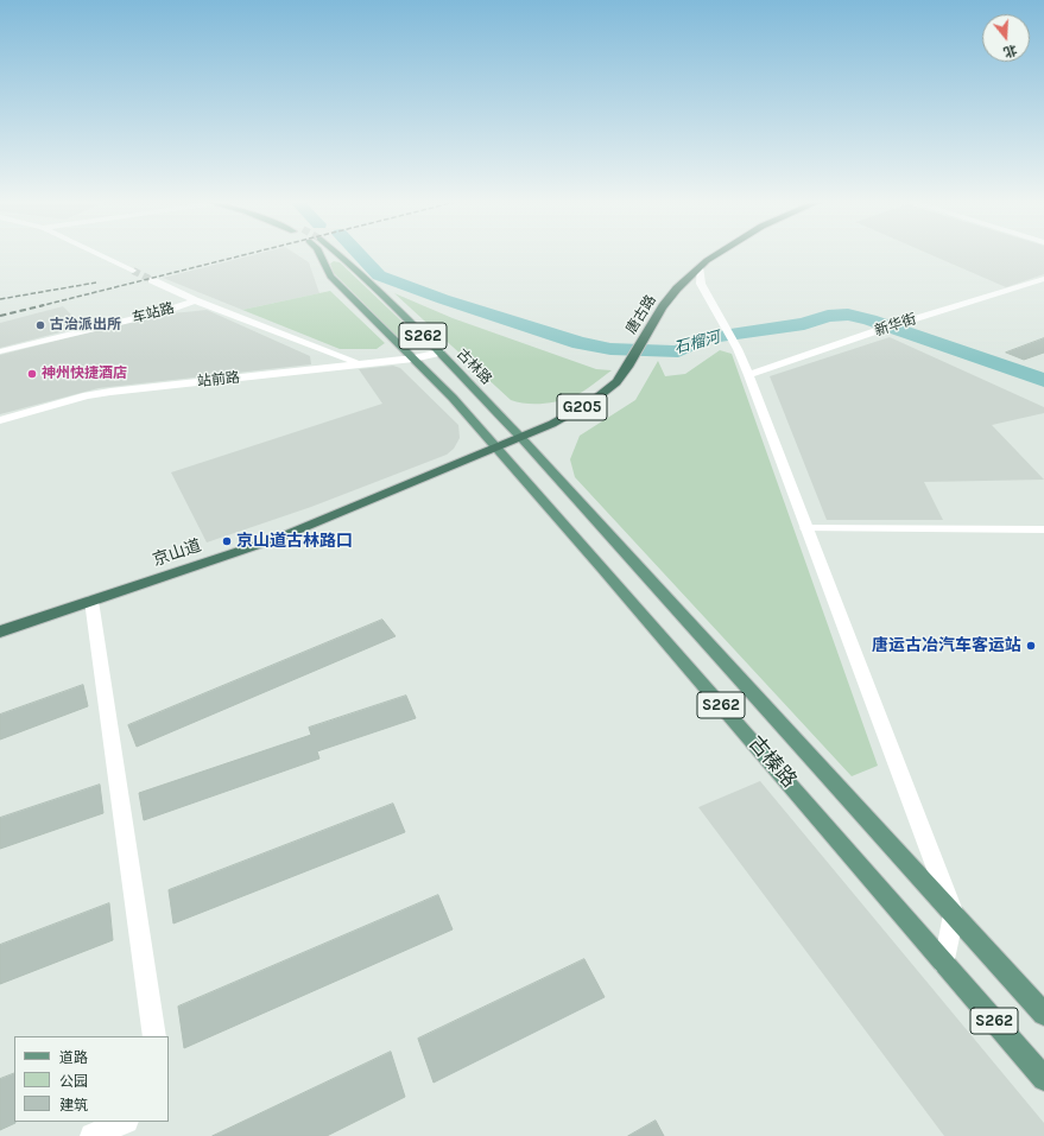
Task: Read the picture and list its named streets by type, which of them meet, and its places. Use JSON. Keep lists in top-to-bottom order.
{
  "streets": {
    "highway": ["唐古路", "G205", "京山道"],
    "main road": ["S262", "古林路", "古榛路"],
    "street": ["车站路", "新华街", "站前路"]
  },
  "crossings": [
    ["唐古路", "S262"],
    ["唐古路", "古林路"],
    ["唐古路", "京山道"],
    ["唐古路", "古榛路"],
    ["S262", "站前路"],
    ["S262", "京山道"],
    ["S262", "古榛路"],
    ["古林路", "站前路"],
    ["古林路", "古榛路"],
    ["京山道", "古榛路"]
  ],
  "water": ["石榴河"],
  "places": [
    "古治派出所",
    "神州快捷酒店",
    "京山道古林路口",
    "唐运古冶汽车客运站"
  ],
  "legend": ["道路", "公园", "建筑"],
  "north": "bottom"
}
